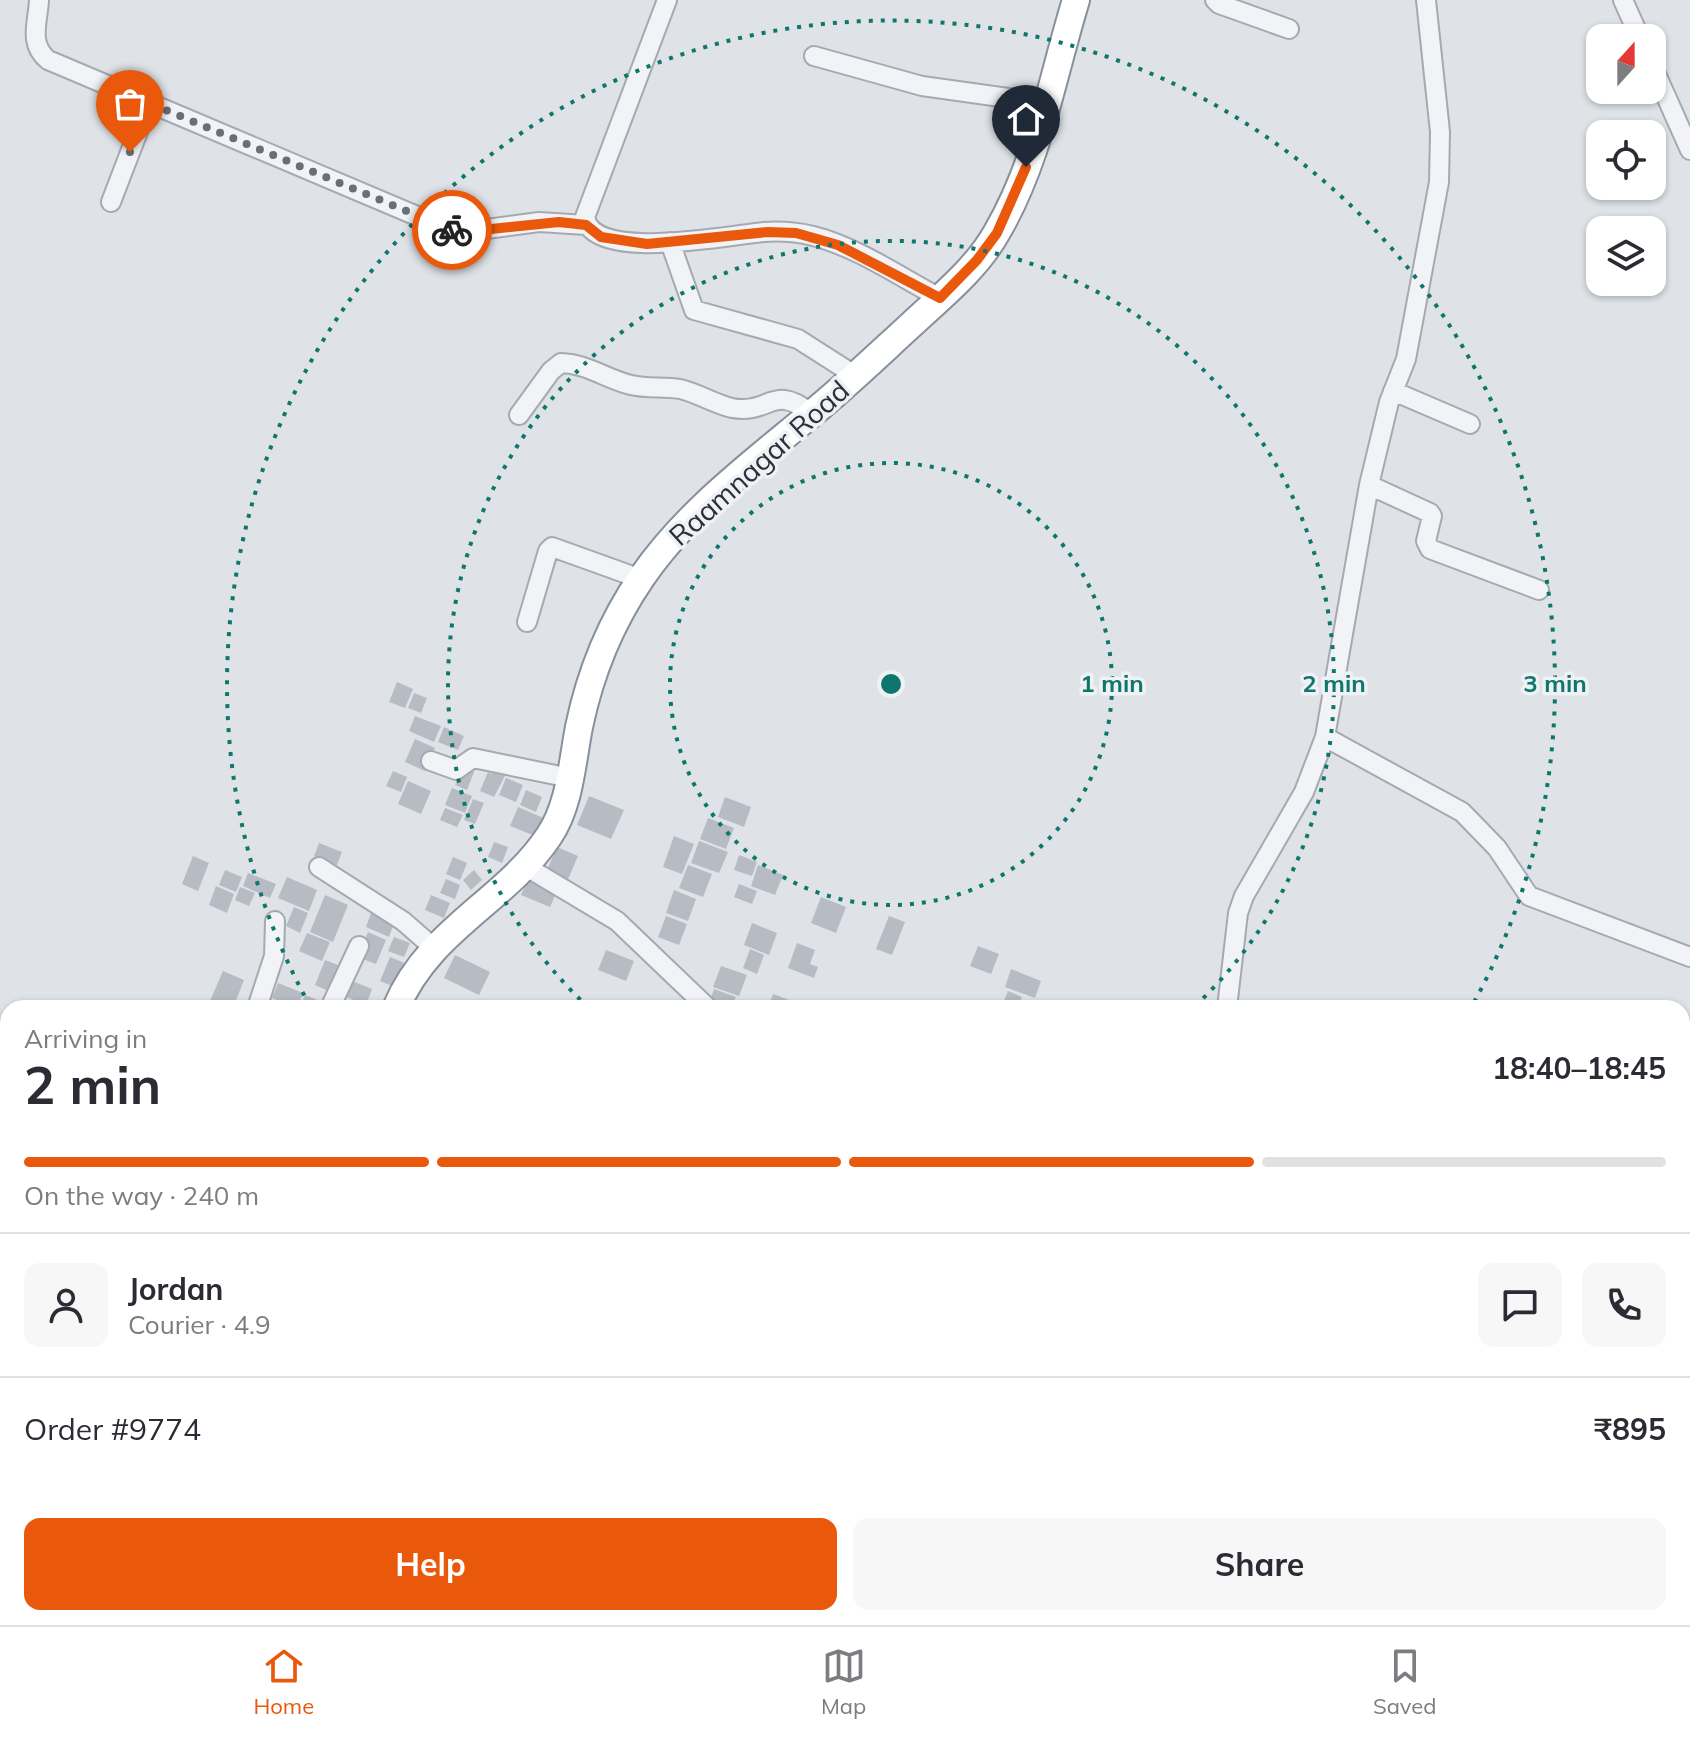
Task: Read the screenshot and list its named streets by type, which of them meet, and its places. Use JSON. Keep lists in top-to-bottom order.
{
  "streets": {
    "highway": ["Raamnagar Road"]
  },
  "north": "top",
  "page": {
    "heading": ["2 min", "Arriving in", "18:40–18:45"],
    "panel": [
      "Jordan",
      "Courier · 4.9",
      "Order #9774",
      "₹895"
    ],
    "bar": "On the way · 240 m",
    "buttons": ["Help", "Share"],
    "tabs": ["Home", "Map", "Saved"]
  },
  "rings": ["1 min", "2 min", "3 min"]
}
